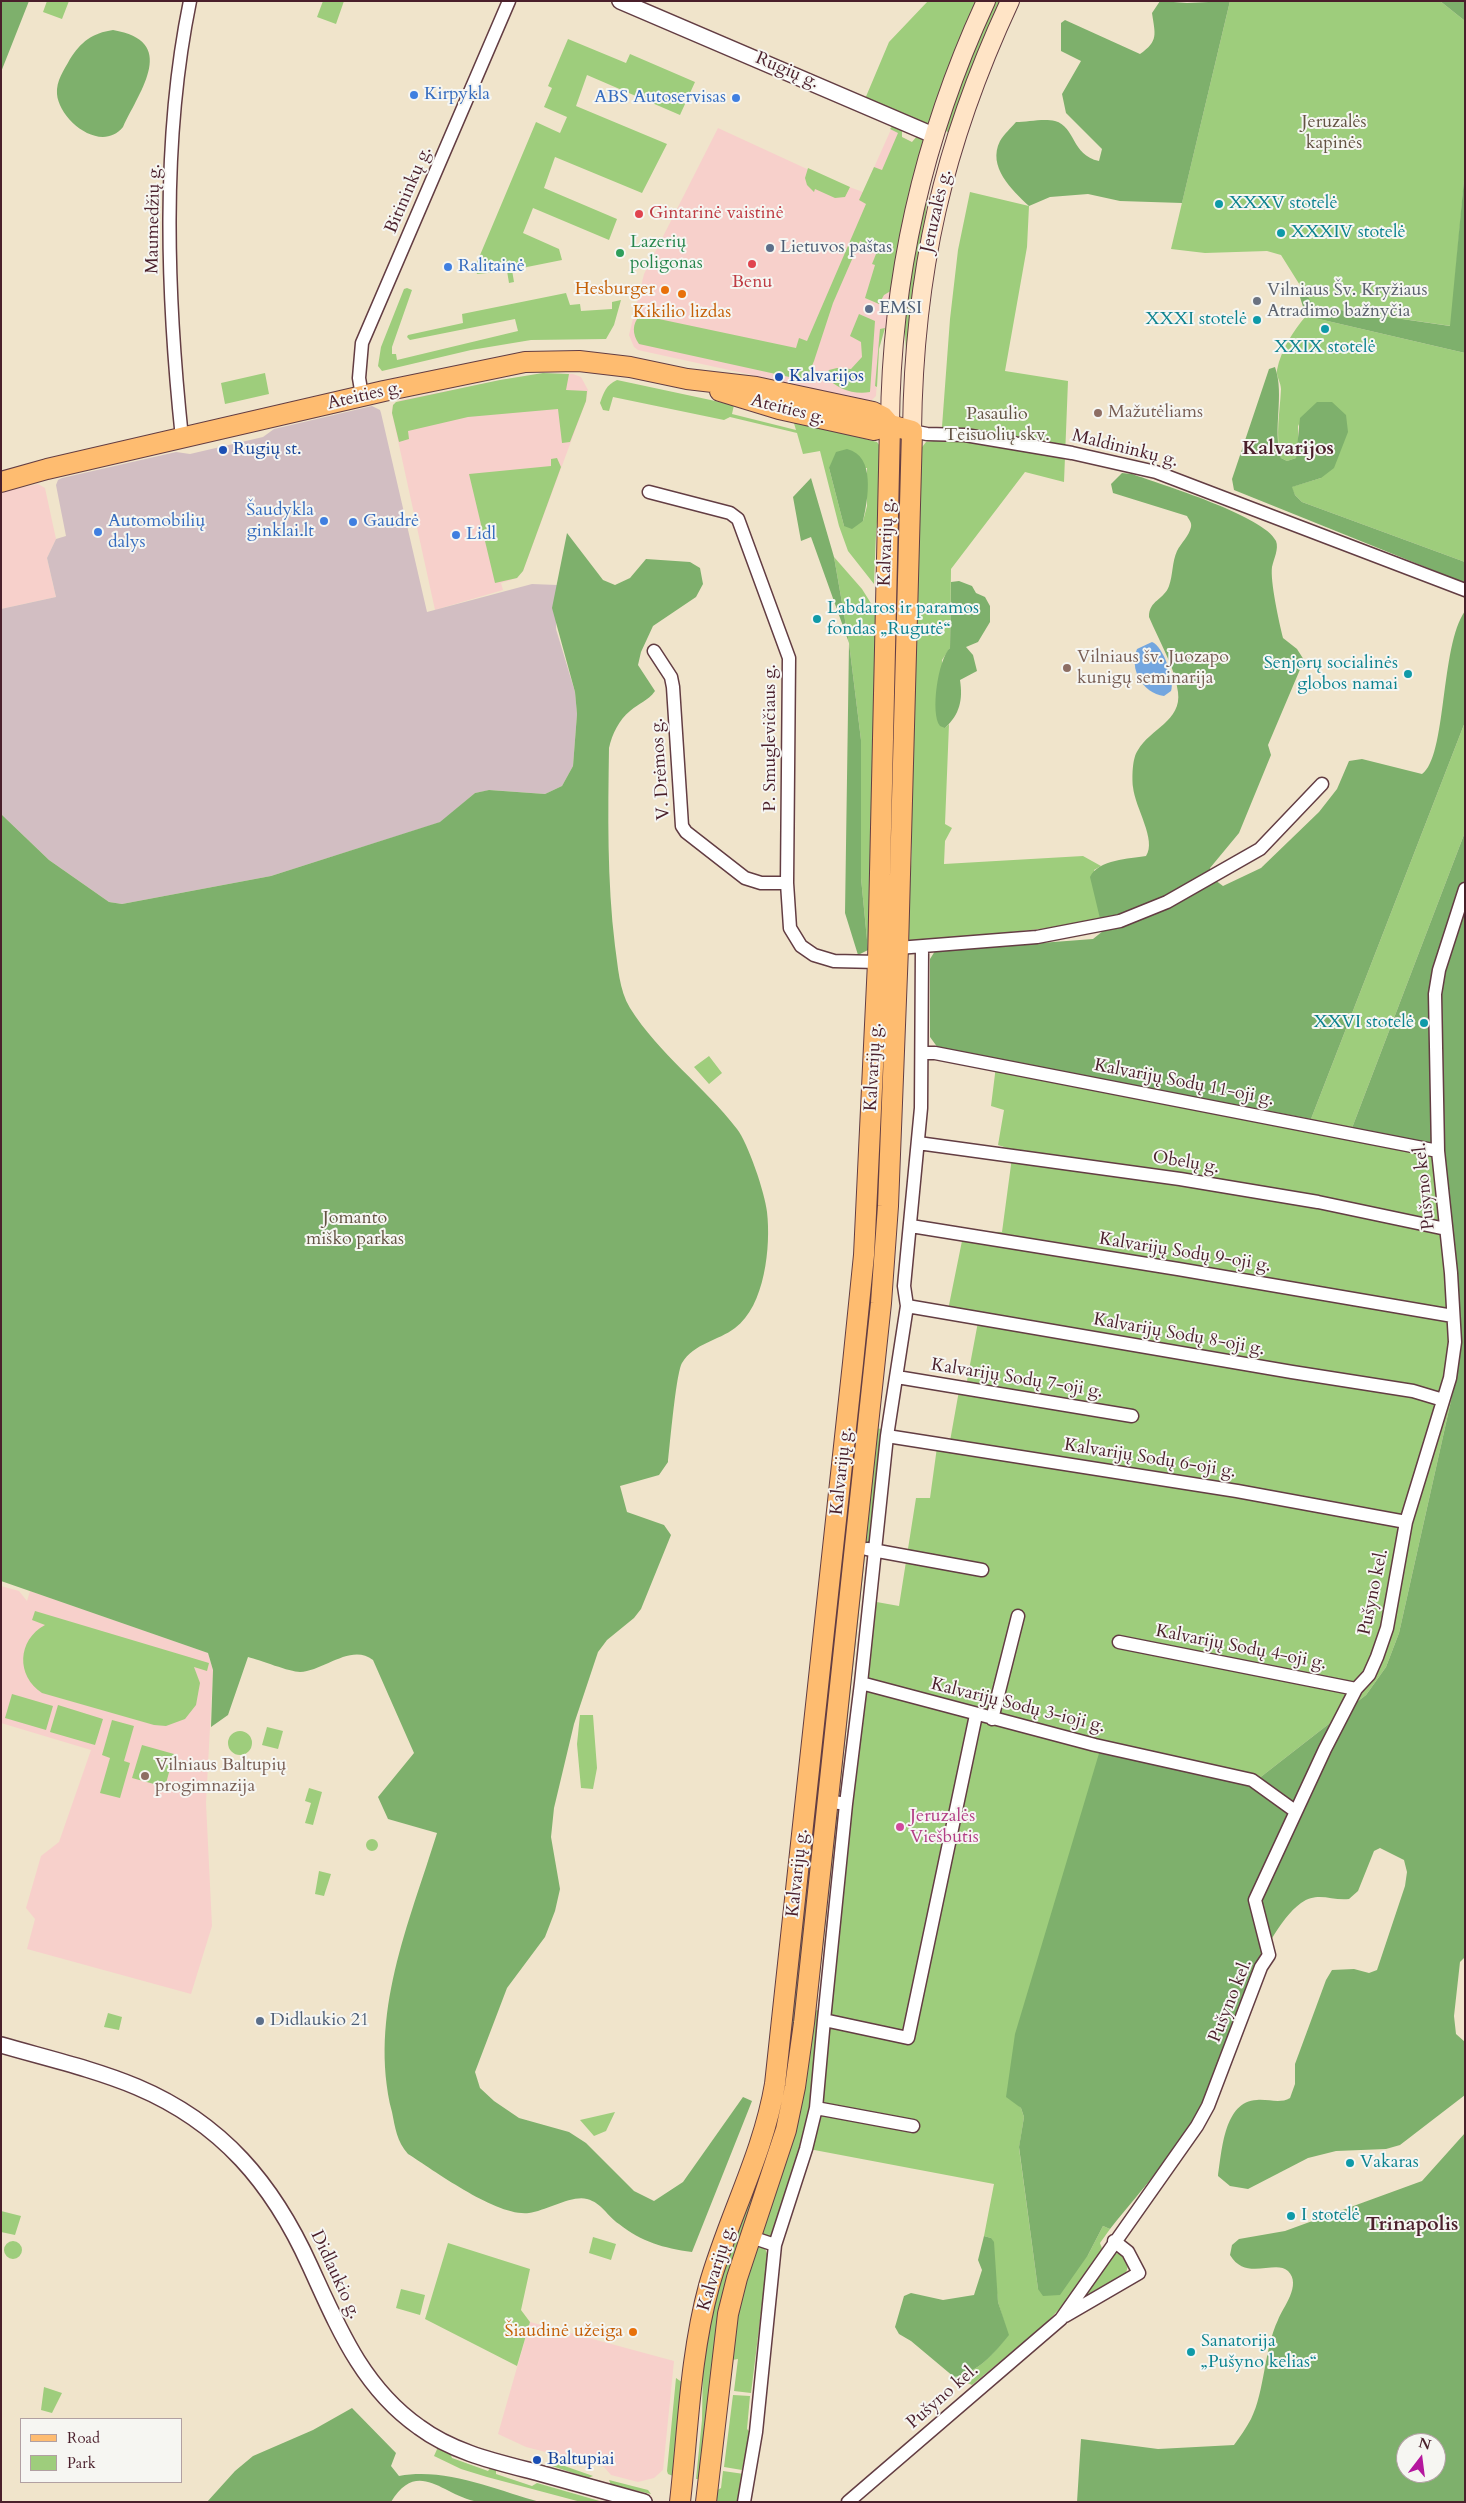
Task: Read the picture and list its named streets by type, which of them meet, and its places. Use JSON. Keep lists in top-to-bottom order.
{
  "streets": {
    "main road": [
      "Rugių g.",
      "Jeruzalės g.",
      "Ateities g.",
      "Kalvarijų g."
    ],
    "street": [
      "Bitininkų g.",
      "Maumedžių g.",
      "Maldininkų g.",
      "P. Smuglevičiaus g.",
      "V. Drėmos g.",
      "Kalvarijų Sodų 11-oji g.",
      "Obelų g.",
      "Pušyno kel.",
      "Kalvarijų Sodų 9-oji g.",
      "Kalvarijų Sodų 8-oji g.",
      "Kalvarijų Sodų 7-oji g.",
      "Kalvarijų Sodų 6-oji g.",
      "Kalvarijų Sodų 4-oji g.",
      "Kalvarijų Sodų 3-ioji g.",
      "Didlaukio g."
    ]
  },
  "crossings": [
    ["Rugių g.", "Jeruzalės g."],
    ["Bitininkų g.", "Ateities g."],
    ["Jeruzalės g.", "Ateities g."],
    ["Jeruzalės g.", "Maldininkų g."],
    ["Jeruzalės g.", "Kalvarijų g."],
    ["Maumedžių g.", "Ateities g."],
    ["Ateities g.", "Maldininkų g."],
    ["Ateities g.", "Kalvarijų g."],
    ["Maldininkų g.", "Kalvarijų g."],
    ["Kalvarijų g.", "P. Smuglevičiaus g."],
    ["P. Smuglevičiaus g.", "V. Drėmos g."],
    ["Kalvarijų Sodų 11-oji g.", "Pušyno kel."],
    ["Obelų g.", "Pušyno kel."],
    ["Pušyno kel.", "Kalvarijų Sodų 9-oji g."],
    ["Pušyno kel.", "Kalvarijų Sodų 8-oji g."],
    ["Pušyno kel.", "Kalvarijų Sodų 6-oji g."],
    ["Pušyno kel.", "Kalvarijų Sodų 4-oji g."],
    ["Pušyno kel.", "Kalvarijų Sodų 3-ioji g."]
  ],
  "districts": ["Kalvarijos", "Trinapolis"],
  "parks": ["Jeruzalės kapinės", "Pasaulio Teisuolių skv.", "Jomanto miško parkas"],
  "places": [
    "Kirpykla",
    "ABS Autoservisas",
    "XXXV stotelė",
    "Gintarinė vaistinė",
    "XXXIV stotelė",
    "Lietuvos paštas",
    "Lazerių poligonas",
    "Benu",
    "Ralitainė",
    "Hesburger",
    "Kikilio lizdas",
    "Vilniaus Šv. Kryžiaus Atradimo bažnyčia",
    "EMSI",
    "XXXI stotelė",
    "XXIX stotelė",
    "Kalvarijos",
    "Mažutėliams",
    "Rugių st.",
    "Šaudykla ginklai.lt",
    "Gaudrė",
    "Automobilių dalys",
    "Lidl",
    "Labdaros ir paramos fondas „Rugutė“",
    "Vilniaus šv. Juozapo kunigų seminarija",
    "Senjorų socialinės globos namai",
    "XXVI stotelė",
    "Vilniaus Baltupių progimnazija",
    "Jeruzalės Viešbutis",
    "Didlaukio 21",
    "Vakaras",
    "I stotelė",
    "Šiaudinė užeiga",
    "Sanatorija „Pušyno kelias“",
    "Baltupiai"
  ],
  "legend": ["Road", "Park"],
  "north": "top"
}
